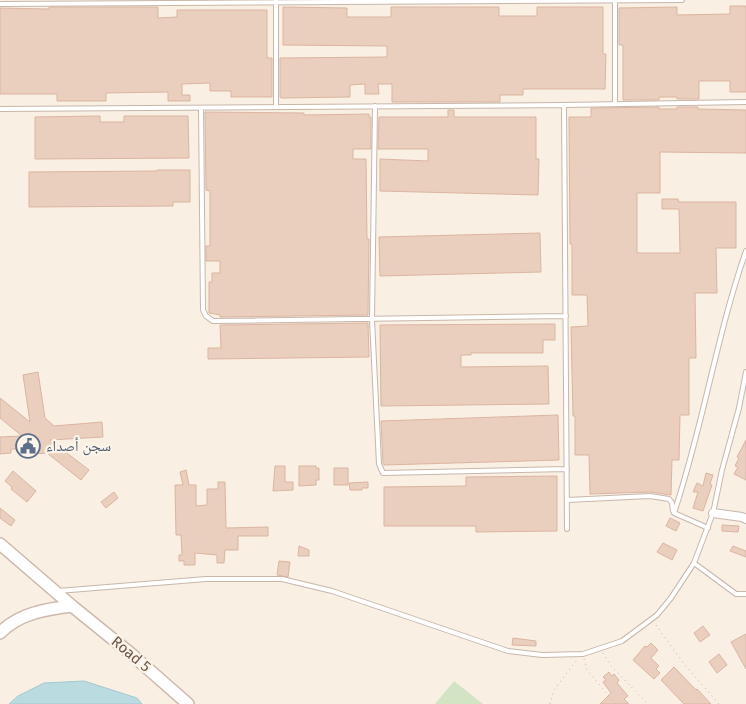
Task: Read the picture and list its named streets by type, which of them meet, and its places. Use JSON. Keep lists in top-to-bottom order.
{
  "streets": {
    "main road": ["Road 5"]
  },
  "places": {
    "public building": ["سجن أصداء"]
  }
}
